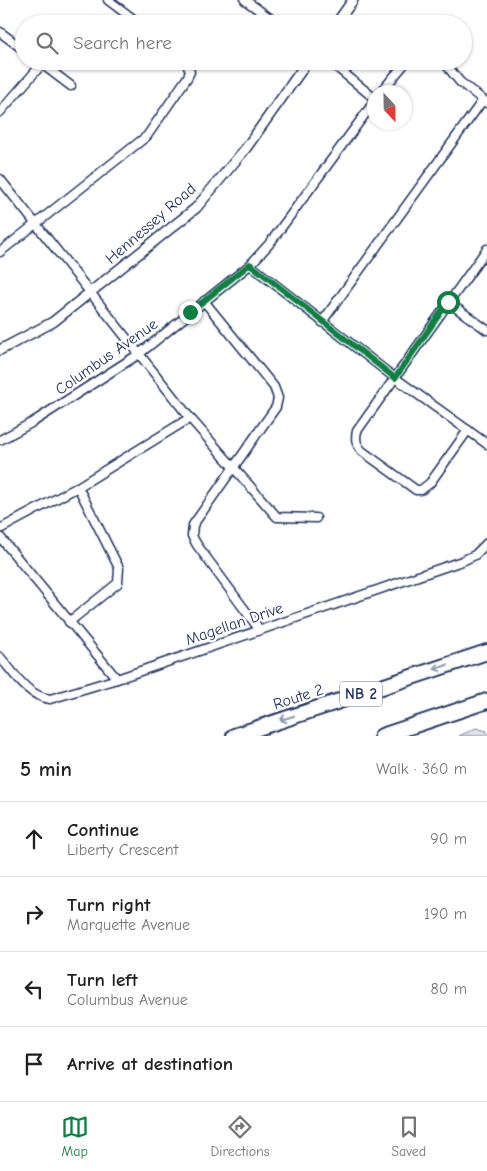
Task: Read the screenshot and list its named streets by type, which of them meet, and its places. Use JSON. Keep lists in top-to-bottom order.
{
  "streets": {
    "highway": ["NB 2", "Route 2"],
    "street": ["Hennessey Road", "Columbus Avenue", "Magellan Drive"]
  },
  "north": "bottom",
  "page": {
    "search": "Search here",
    "heading": ["5 min", "Walk · 360 m"],
    "list": [
      ["Continue", "Liberty Crescent", "90 m"],
      ["Turn right", "Marquette Avenue", "190 m"],
      ["Turn left", "Columbus Avenue", "80 m"],
      "Arrive at destination"
    ],
    "nav": ["Map", "Directions", "Saved"]
  }
}
